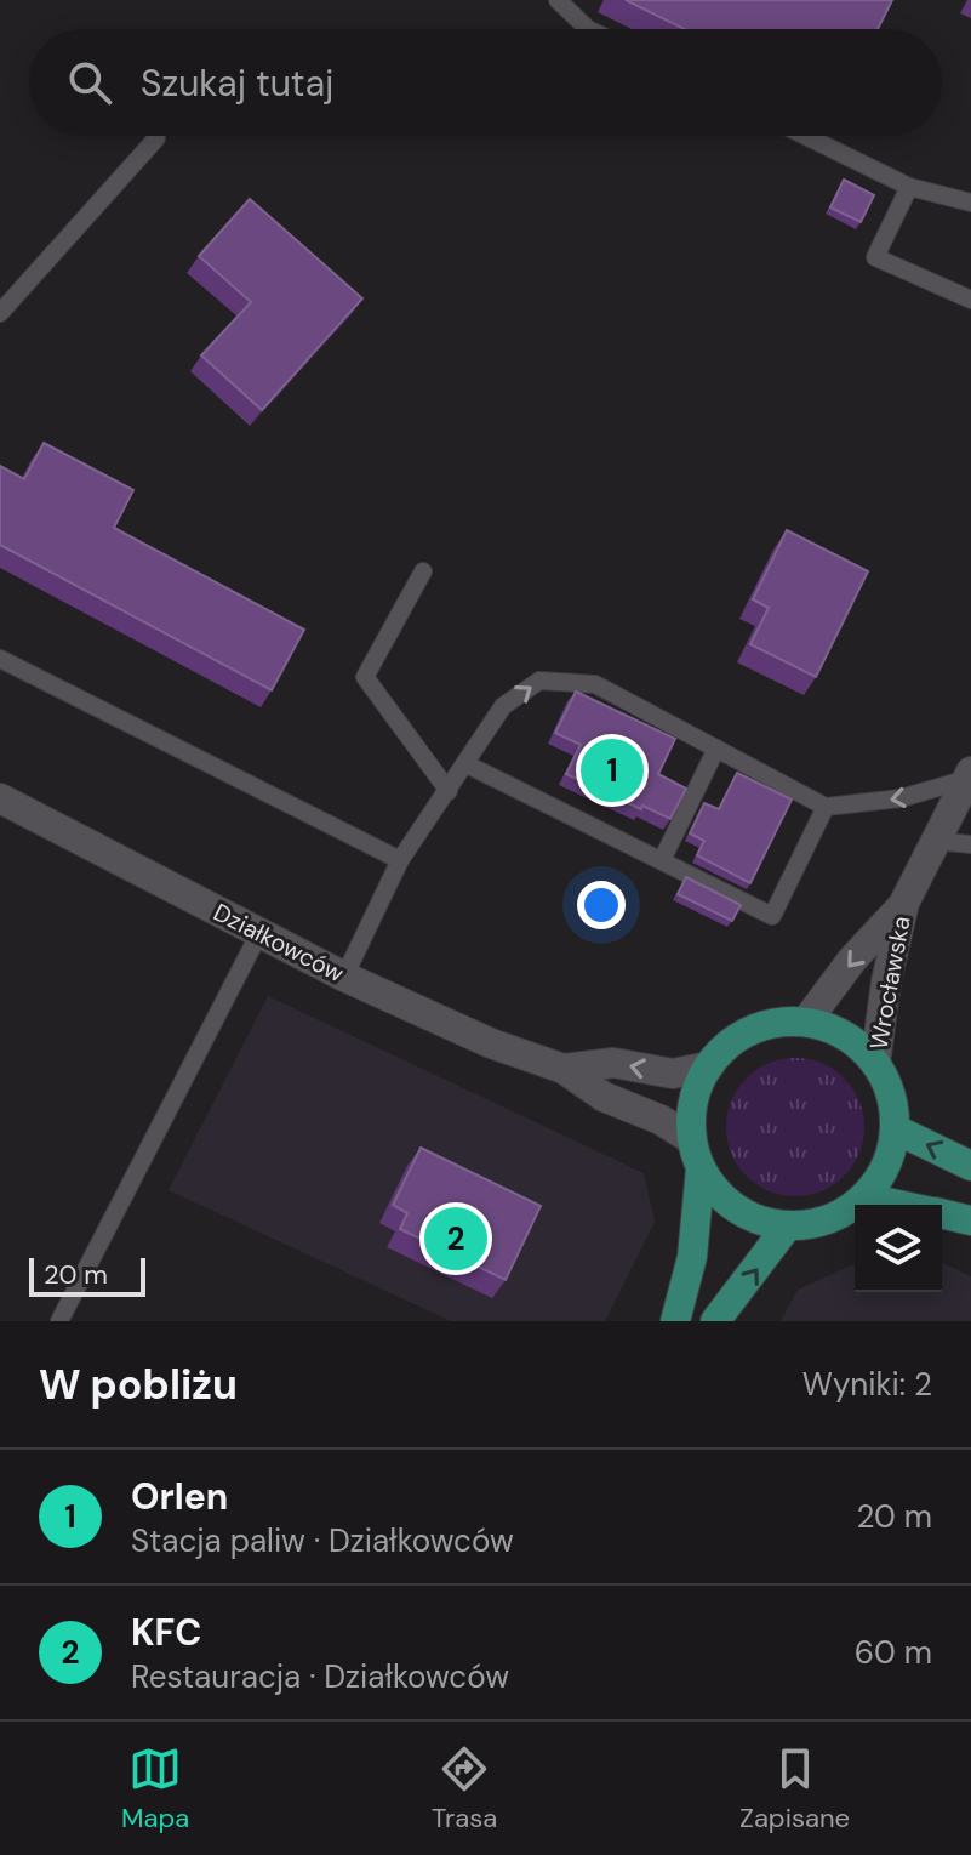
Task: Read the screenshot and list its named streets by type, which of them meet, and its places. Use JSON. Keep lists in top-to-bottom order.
{
  "streets": {
    "street": ["Działkowców", "Wrocławska"]
  },
  "crossings": [
    ["Działkowców", "Wrocławska"]
  ],
  "scale_bar": "20 m",
  "page": {
    "search": "Szukaj tutaj",
    "pins": ["1", "2"],
    "scale": "20 m",
    "heading": ["W pobliżu", "Wyniki: 2"],
    "list": [
      {
        "mark": "1",
        "name": "Orlen",
        "note": "Stacja paliw · Działkowców",
        "value": "20 m"
      },
      {
        "mark": "2",
        "name": "KFC",
        "note": "Restauracja · Działkowców",
        "value": "60 m"
      }
    ],
    "nav": ["Mapa", "Trasa", "Zapisane"]
  }
}
